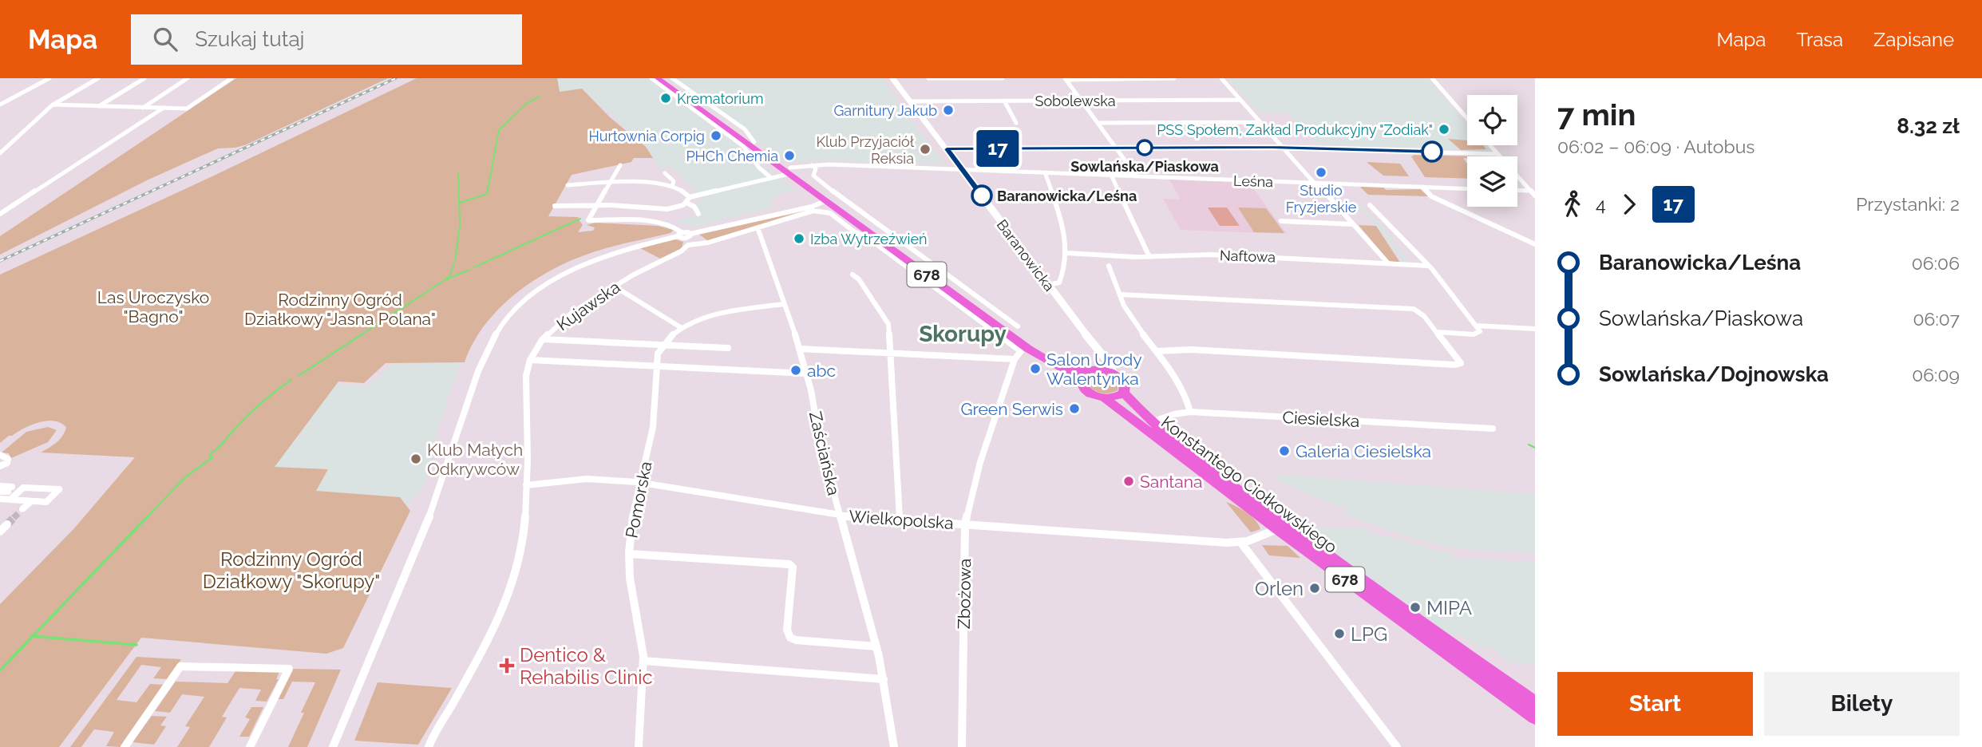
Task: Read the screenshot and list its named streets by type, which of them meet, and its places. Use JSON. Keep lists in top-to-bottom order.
{
  "streets": {
    "highway": ["678", "Konstantego Ciołkowskiego"],
    "street": [
      "Sobolewska",
      "Leśna",
      "Baranowicka",
      "Naftowa",
      "Kujawska",
      "Ciesielska",
      "Zaściańska",
      "Pomorska",
      "Wielkopolska",
      "Zbożowa"
    ]
  },
  "crossings": [
    ["Sobolewska", "Baranowicka"],
    ["Leśna", "Baranowicka"],
    ["Leśna", "678"],
    ["Baranowicka", "678"],
    ["678", "Kujawska"],
    ["678", "Konstantego Ciołkowskiego"],
    ["678", "Zbożowa"],
    ["Kujawska", "Zaściańska"],
    ["Kujawska", "Wielkopolska"],
    ["Kujawska", "Zbożowa"],
    ["Ciesielska", "Konstantego Ciołkowskiego"],
    ["Zaściańska", "Wielkopolska"],
    ["Konstantego Ciołkowskiego", "Wielkopolska"],
    ["Pomorska", "Wielkopolska"],
    ["Wielkopolska", "Zbożowa"]
  ],
  "districts": ["Skorupy"],
  "parks": ["Las Uroczysko \"Bagno\"", "Rodzinny Ogród Działkowy \"Jasna Polana\"", "Rodzinny Ogród Działkowy \"Skorupy\""],
  "places": {
    "other": [
      "Krematorium",
      "Garnitury Jakub",
      "PSS Społem, Zakład Produkcyjny \"Zodiak\"",
      "Hurtownia Corpig",
      "Sowlańska/Piaskowa",
      "Klub Przyjaciół Reksia",
      "PHCh Chemia",
      "Studio Fryzjerskie",
      "Baranowicka/Leśna",
      "Izba Wytrzeźwień",
      "Salon Urody Walentynka",
      "abc",
      "Green Serwis",
      "Galeria Ciesielska",
      "Klub Małych Odkrywców",
      "Santana",
      "Orlen",
      "MIPA",
      "LPG"
    ],
    "health": ["Dentico & Rehabilis Clinic"]
  },
  "lines": ["bus line 17"],
  "page": {
    "header": "Mapa",
    "search": "Szukaj tutaj",
    "nav": ["Mapa", "Trasa", "Zapisane"],
    "on_map": "17",
    "heading": ["7 min", "06:02 – 06:09 · Autobus", "8.32 zł"],
    "legs": ["4", "17", "Przystanki: 2"],
    "list": [
      {
        "name": "Baranowicka/Leśna",
        "value": "06:06"
      },
      {
        "name": "Sowlańska/Piaskowa",
        "value": "06:07"
      },
      {
        "name": "Sowlańska/Dojnowska",
        "value": "06:09"
      }
    ],
    "buttons": ["Start", "Bilety"]
  }
}
